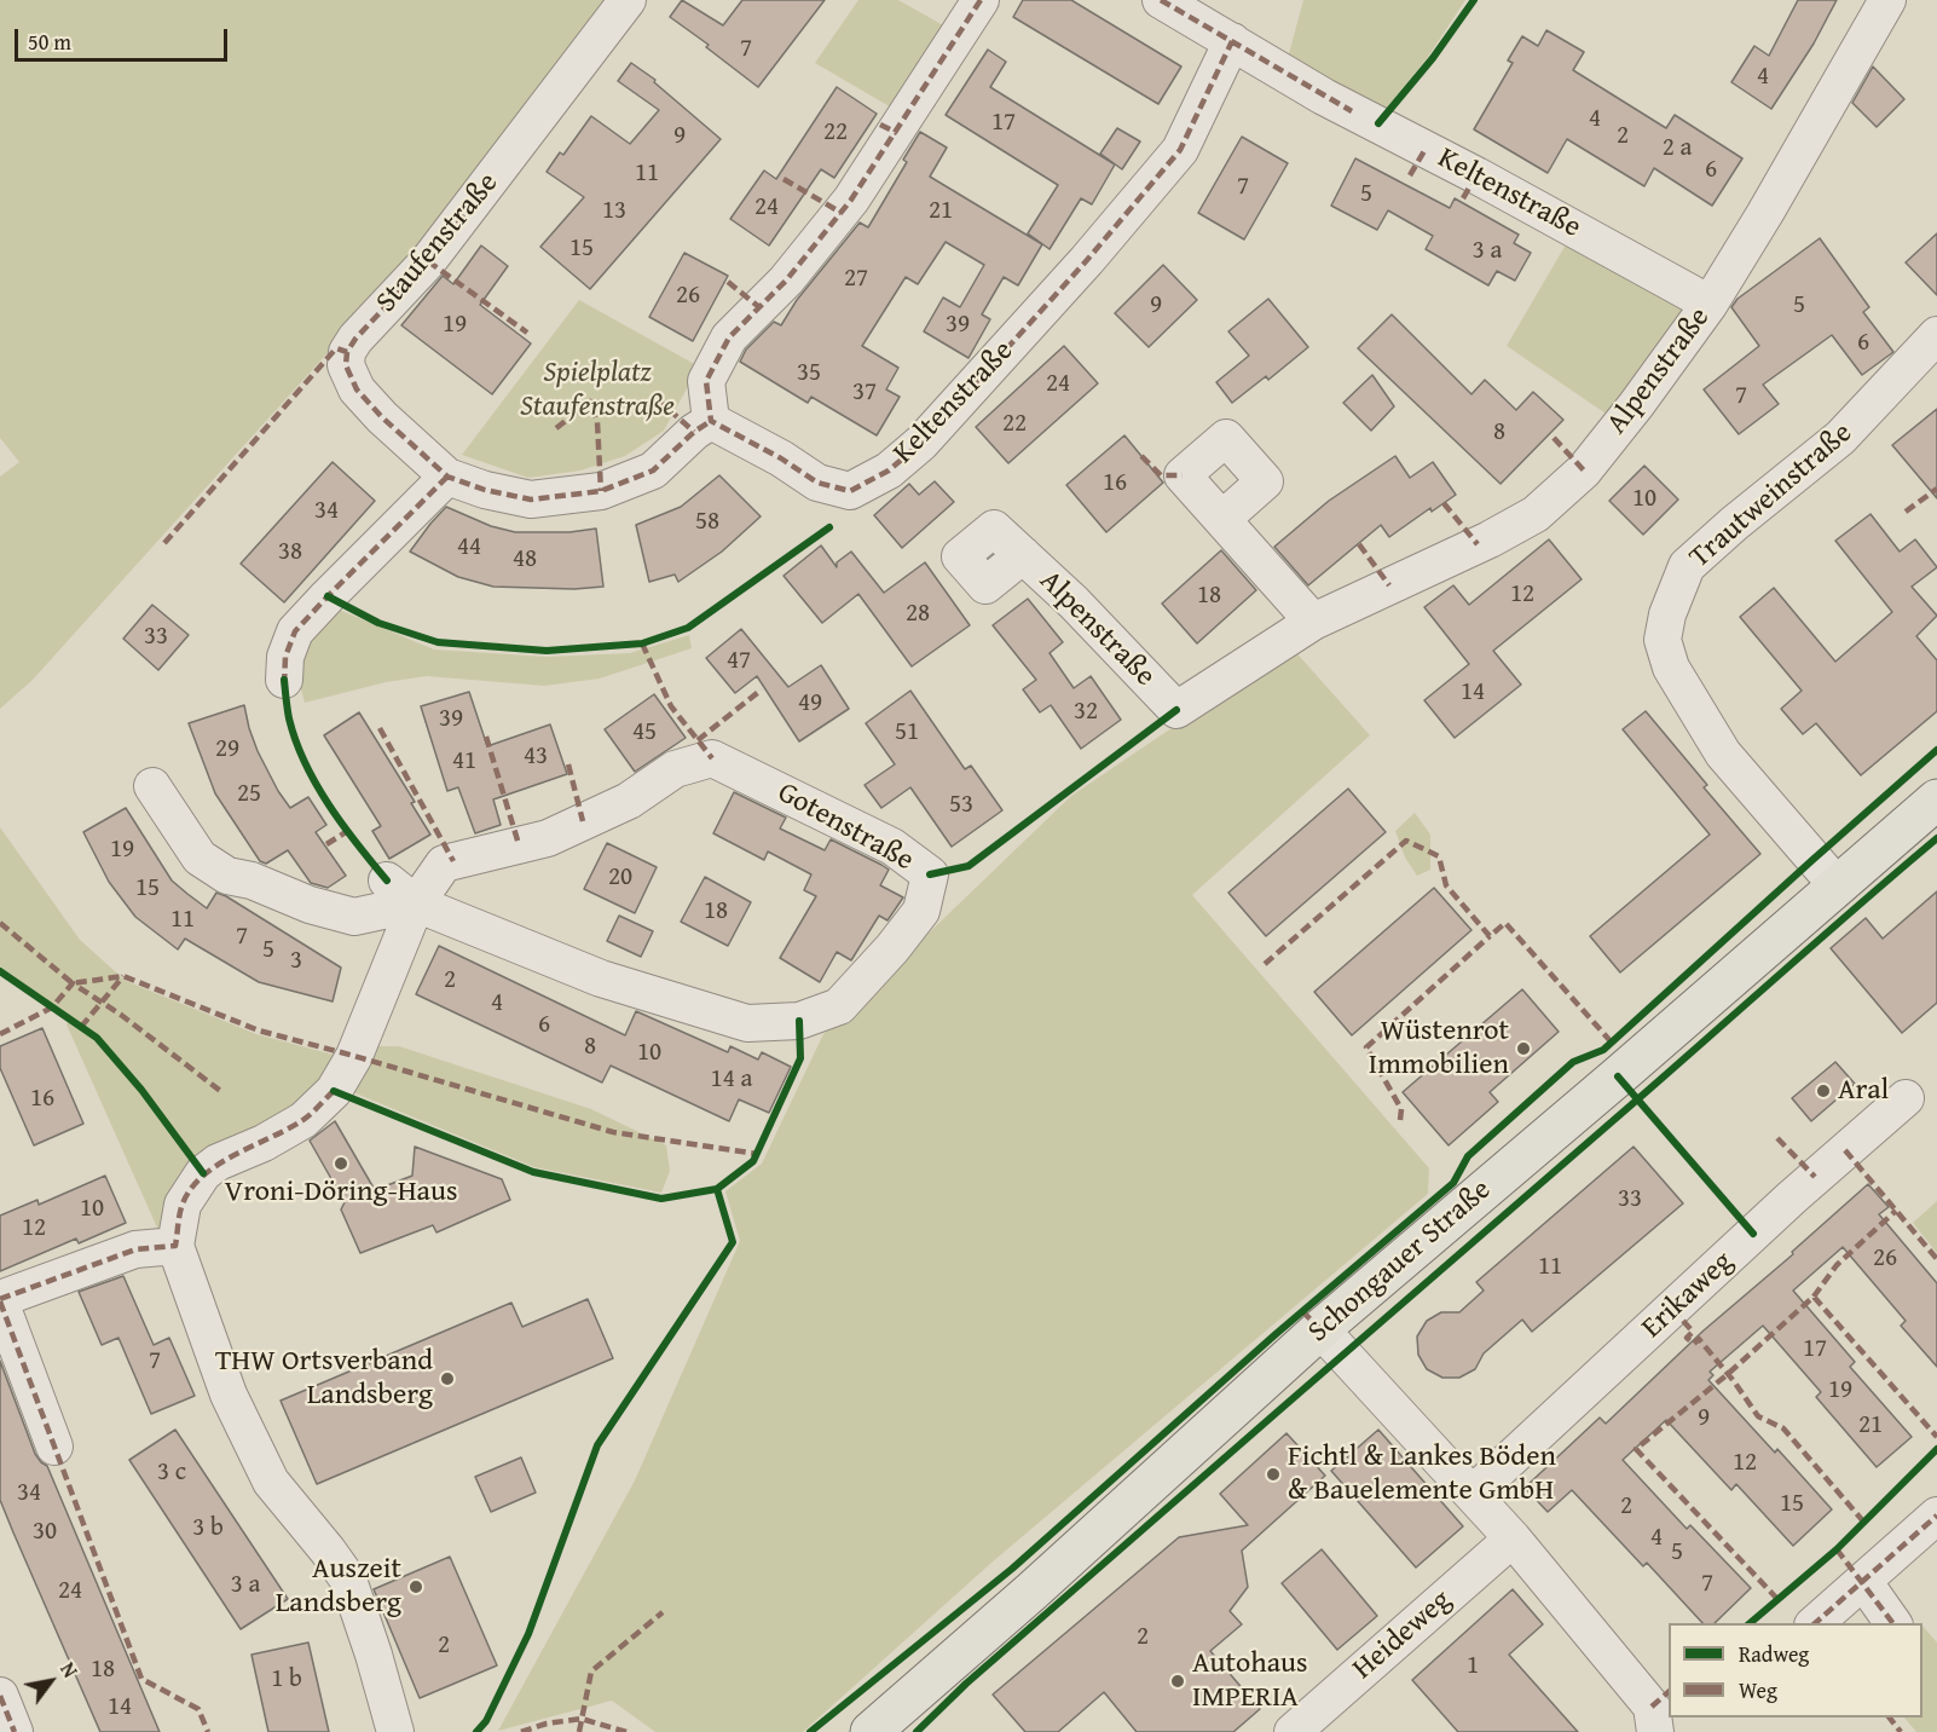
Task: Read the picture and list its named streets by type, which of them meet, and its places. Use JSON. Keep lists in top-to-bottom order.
{
  "streets": {
    "main road": ["Schongauer Straße"],
    "street": [
      "Keltenstraße",
      "Staufenstraße",
      "Alpenstraße",
      "Trautweinstraße",
      "Gotenstraße",
      "Erikaweg",
      "Heideweg"
    ]
  },
  "crossings": [
    ["Keltenstraße", "Staufenstraße"],
    ["Keltenstraße", "Alpenstraße"],
    ["Trautweinstraße", "Schongauer Straße"]
  ],
  "parks": ["Spielplatz Staufenstraße"],
  "places": [
    "Wüstenrot Immobilien",
    "Aral",
    "Vroni-Döring-Haus",
    "THW Ortsverband Landsberg",
    "Fichtl & Lankes Böden & Bauelemente GmbH",
    "Auszeit Landsberg",
    "Autohaus IMPERIA"
  ],
  "house_numbers": [
    "7",
    "4",
    "4",
    "17",
    "22",
    "9",
    "2",
    "2 a",
    "6",
    "11",
    "7",
    "5",
    "24",
    "13",
    "21",
    "15",
    "3 a",
    "27",
    "26",
    "9",
    "5",
    "19",
    "39",
    "6",
    "35",
    "24",
    "37",
    "7",
    "22",
    "8",
    "16",
    "10",
    "34",
    "58",
    "44",
    "38",
    "48",
    "12",
    "18",
    "28",
    "33",
    "47",
    "14",
    "49",
    "32",
    "39",
    "45",
    "51",
    "29",
    "43",
    "41",
    "25",
    "53",
    "19",
    "20",
    "15",
    "18",
    "11",
    "7",
    "5",
    "3",
    "2",
    "4",
    "6",
    "8",
    "10",
    "14 a",
    "16",
    "33",
    "10",
    "12",
    "26",
    "11",
    "17",
    "7",
    "19",
    "9",
    "21",
    "12",
    "3 c",
    "34",
    "15",
    "2",
    "3 b",
    "30",
    "4",
    "5",
    "7",
    "3 a",
    "24",
    "2",
    "2",
    "1",
    "18",
    "1 b",
    "14"
  ],
  "legend": ["Radweg", "Weg"],
  "scale_bar": "50 m",
  "north": "top right"
}
